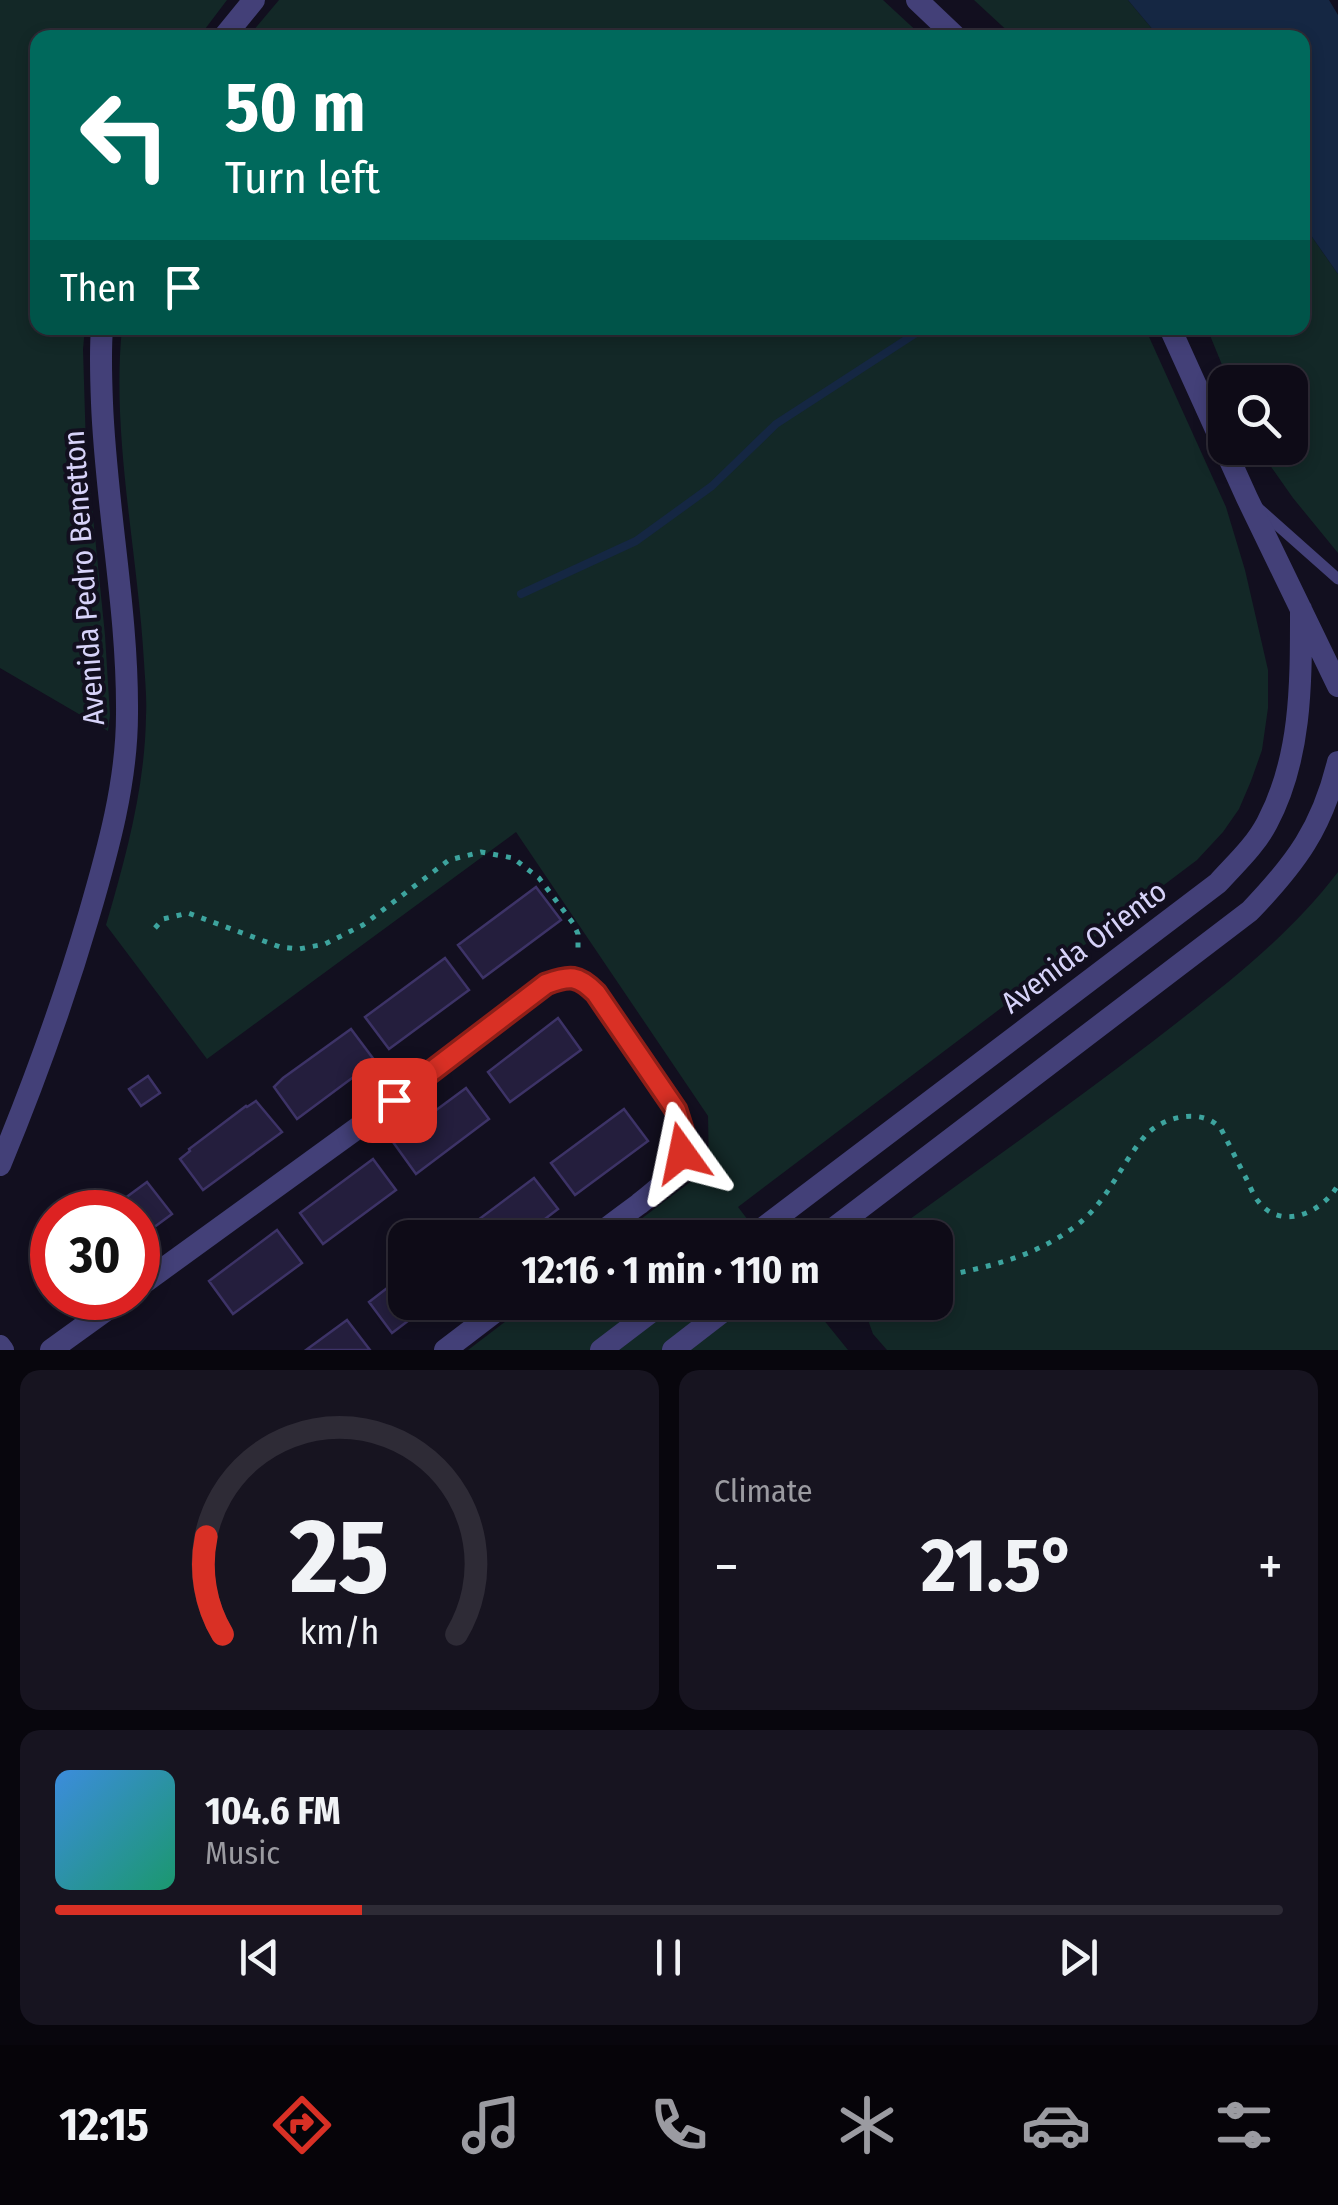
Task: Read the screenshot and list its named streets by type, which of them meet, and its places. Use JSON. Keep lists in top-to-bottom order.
{
  "streets": {
    "street": ["Avenida Pedro Benetton", "Avenida Oriento"]
  },
  "page": {
    "turn": ["50 m", "Turn left"],
    "then": "Then",
    "limit": "30",
    "trip": "12:16 · 1 min · 110 m",
    "tile": "Climate",
    "heat": ["−", "21.5°", "+"],
    "song": ["104.6 FM", "Music"],
    "tabs": "12:15",
    "gauge": ["25", "km/h"]
  }
}
